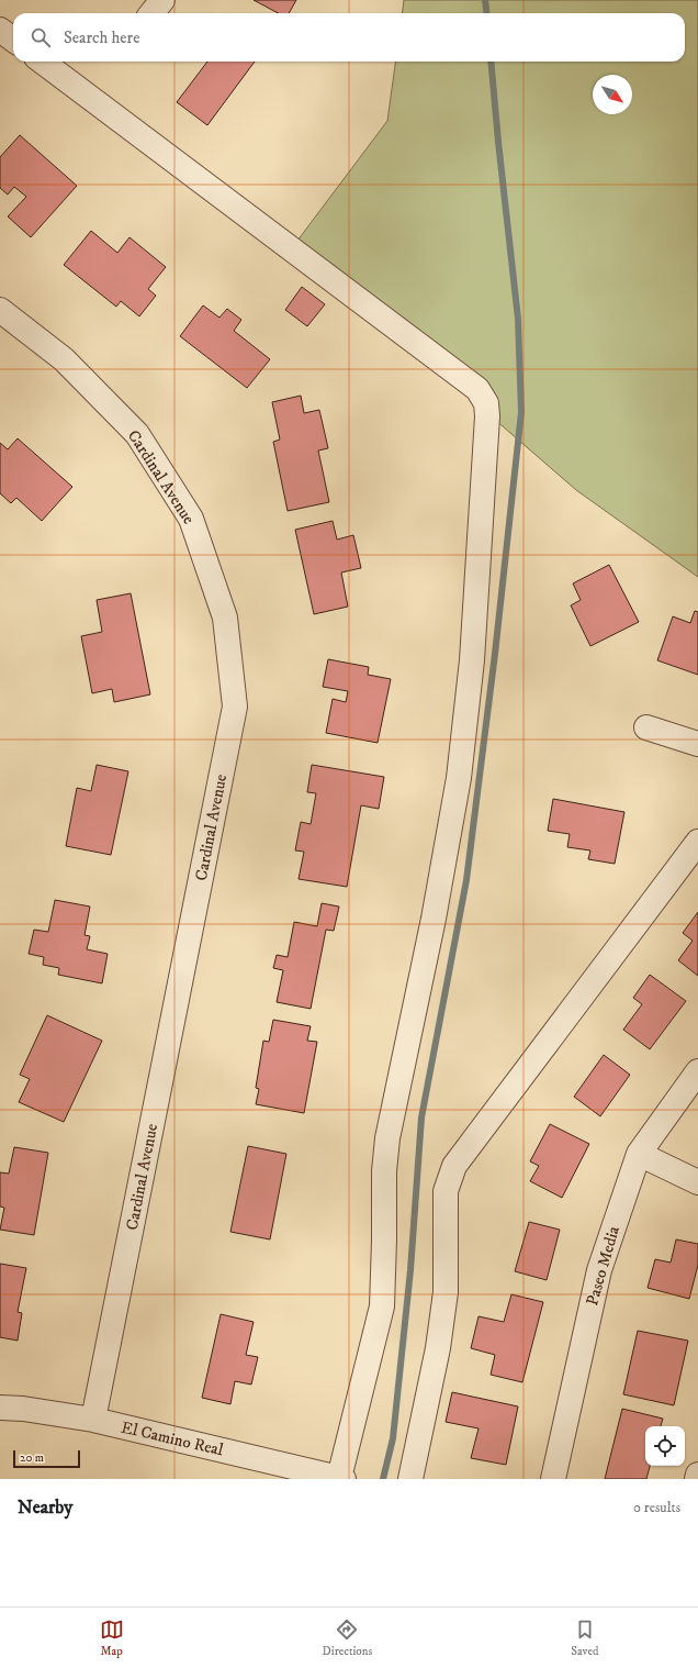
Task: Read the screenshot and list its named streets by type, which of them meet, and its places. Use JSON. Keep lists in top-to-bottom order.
{
  "streets": {
    "street": ["Cardinal Avenue", "Paseo Media", "El Camino Real"]
  },
  "crossings": [
    ["Cardinal Avenue", "El Camino Real"]
  ],
  "scale_bar": "20 m",
  "north": "bottom right",
  "page": {
    "search": "Search here",
    "scale": "20 m",
    "heading": ["Nearby", "0 results"],
    "nav": ["Map", "Directions", "Saved"]
  }
}
